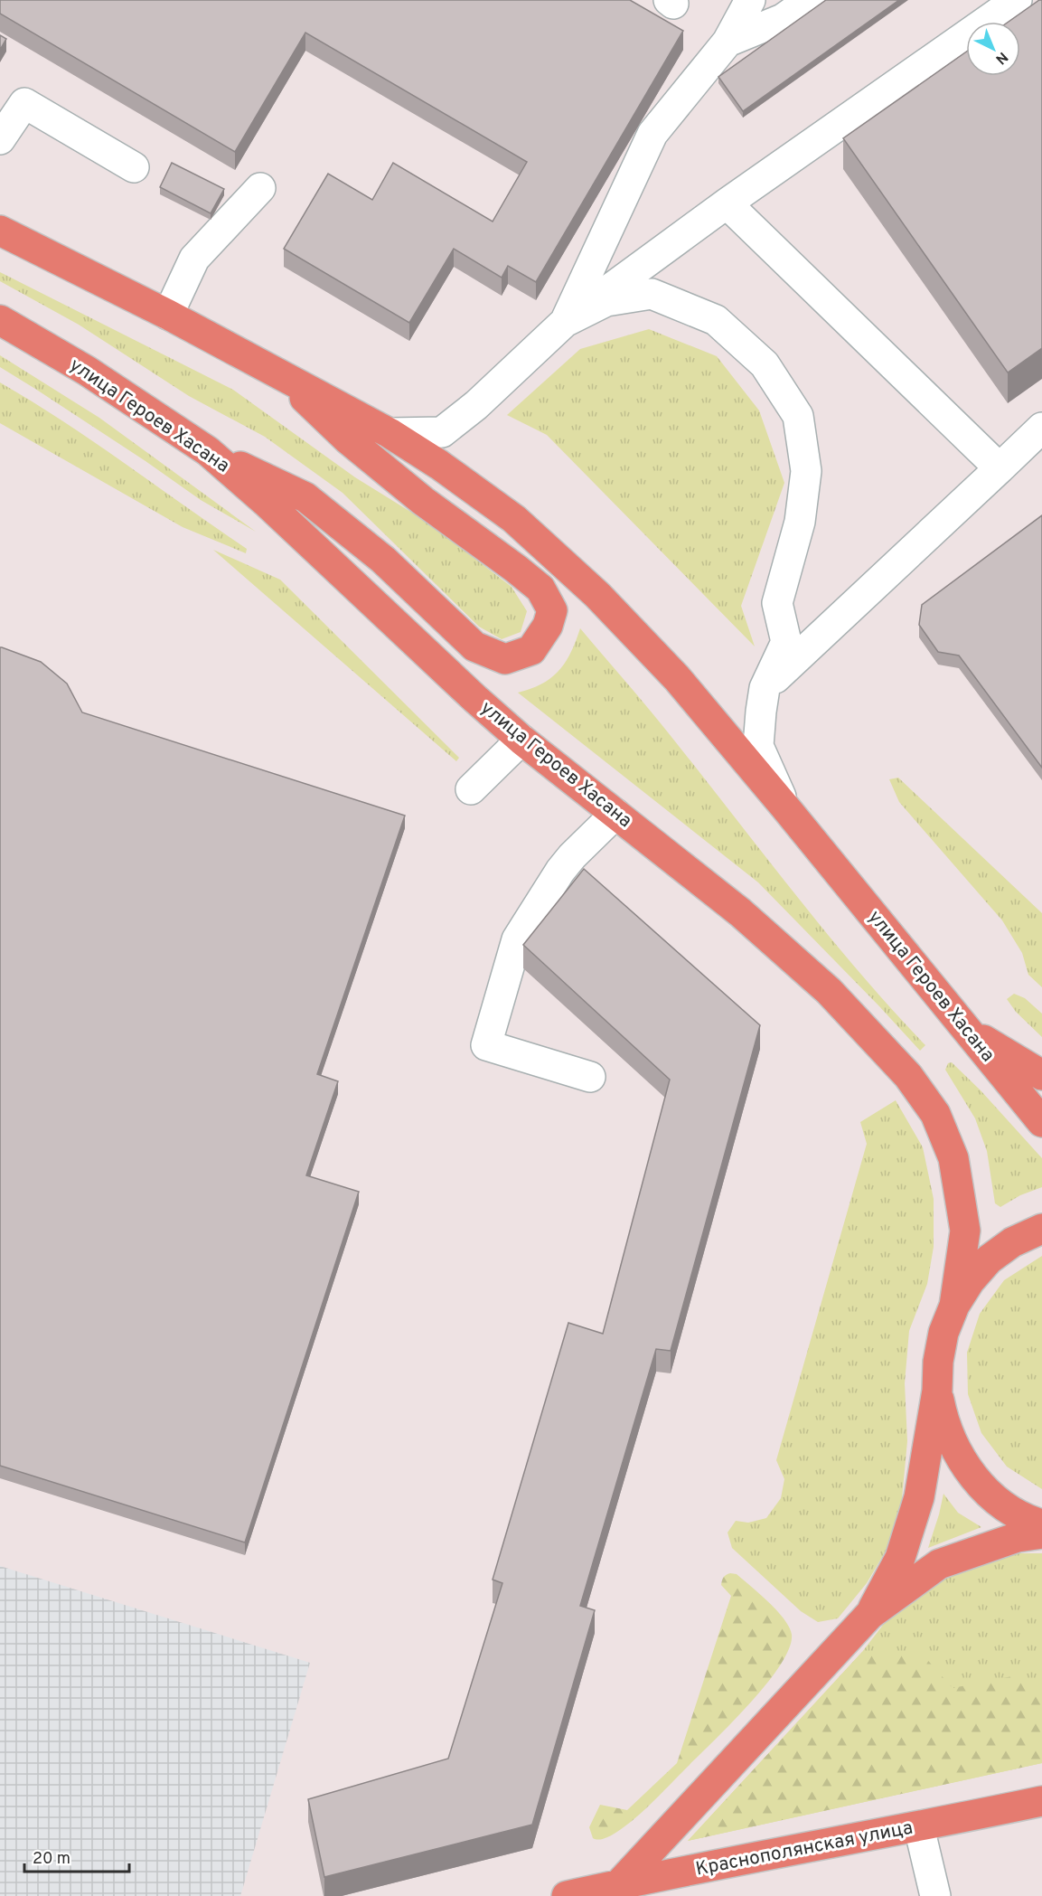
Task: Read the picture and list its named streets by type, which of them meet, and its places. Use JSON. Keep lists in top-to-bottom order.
{
  "streets": {
    "main road": ["улица Героев Хасана", "Краснополянская улица"]
  },
  "scale_bar": "20 m",
  "north": "bottom right"
}
